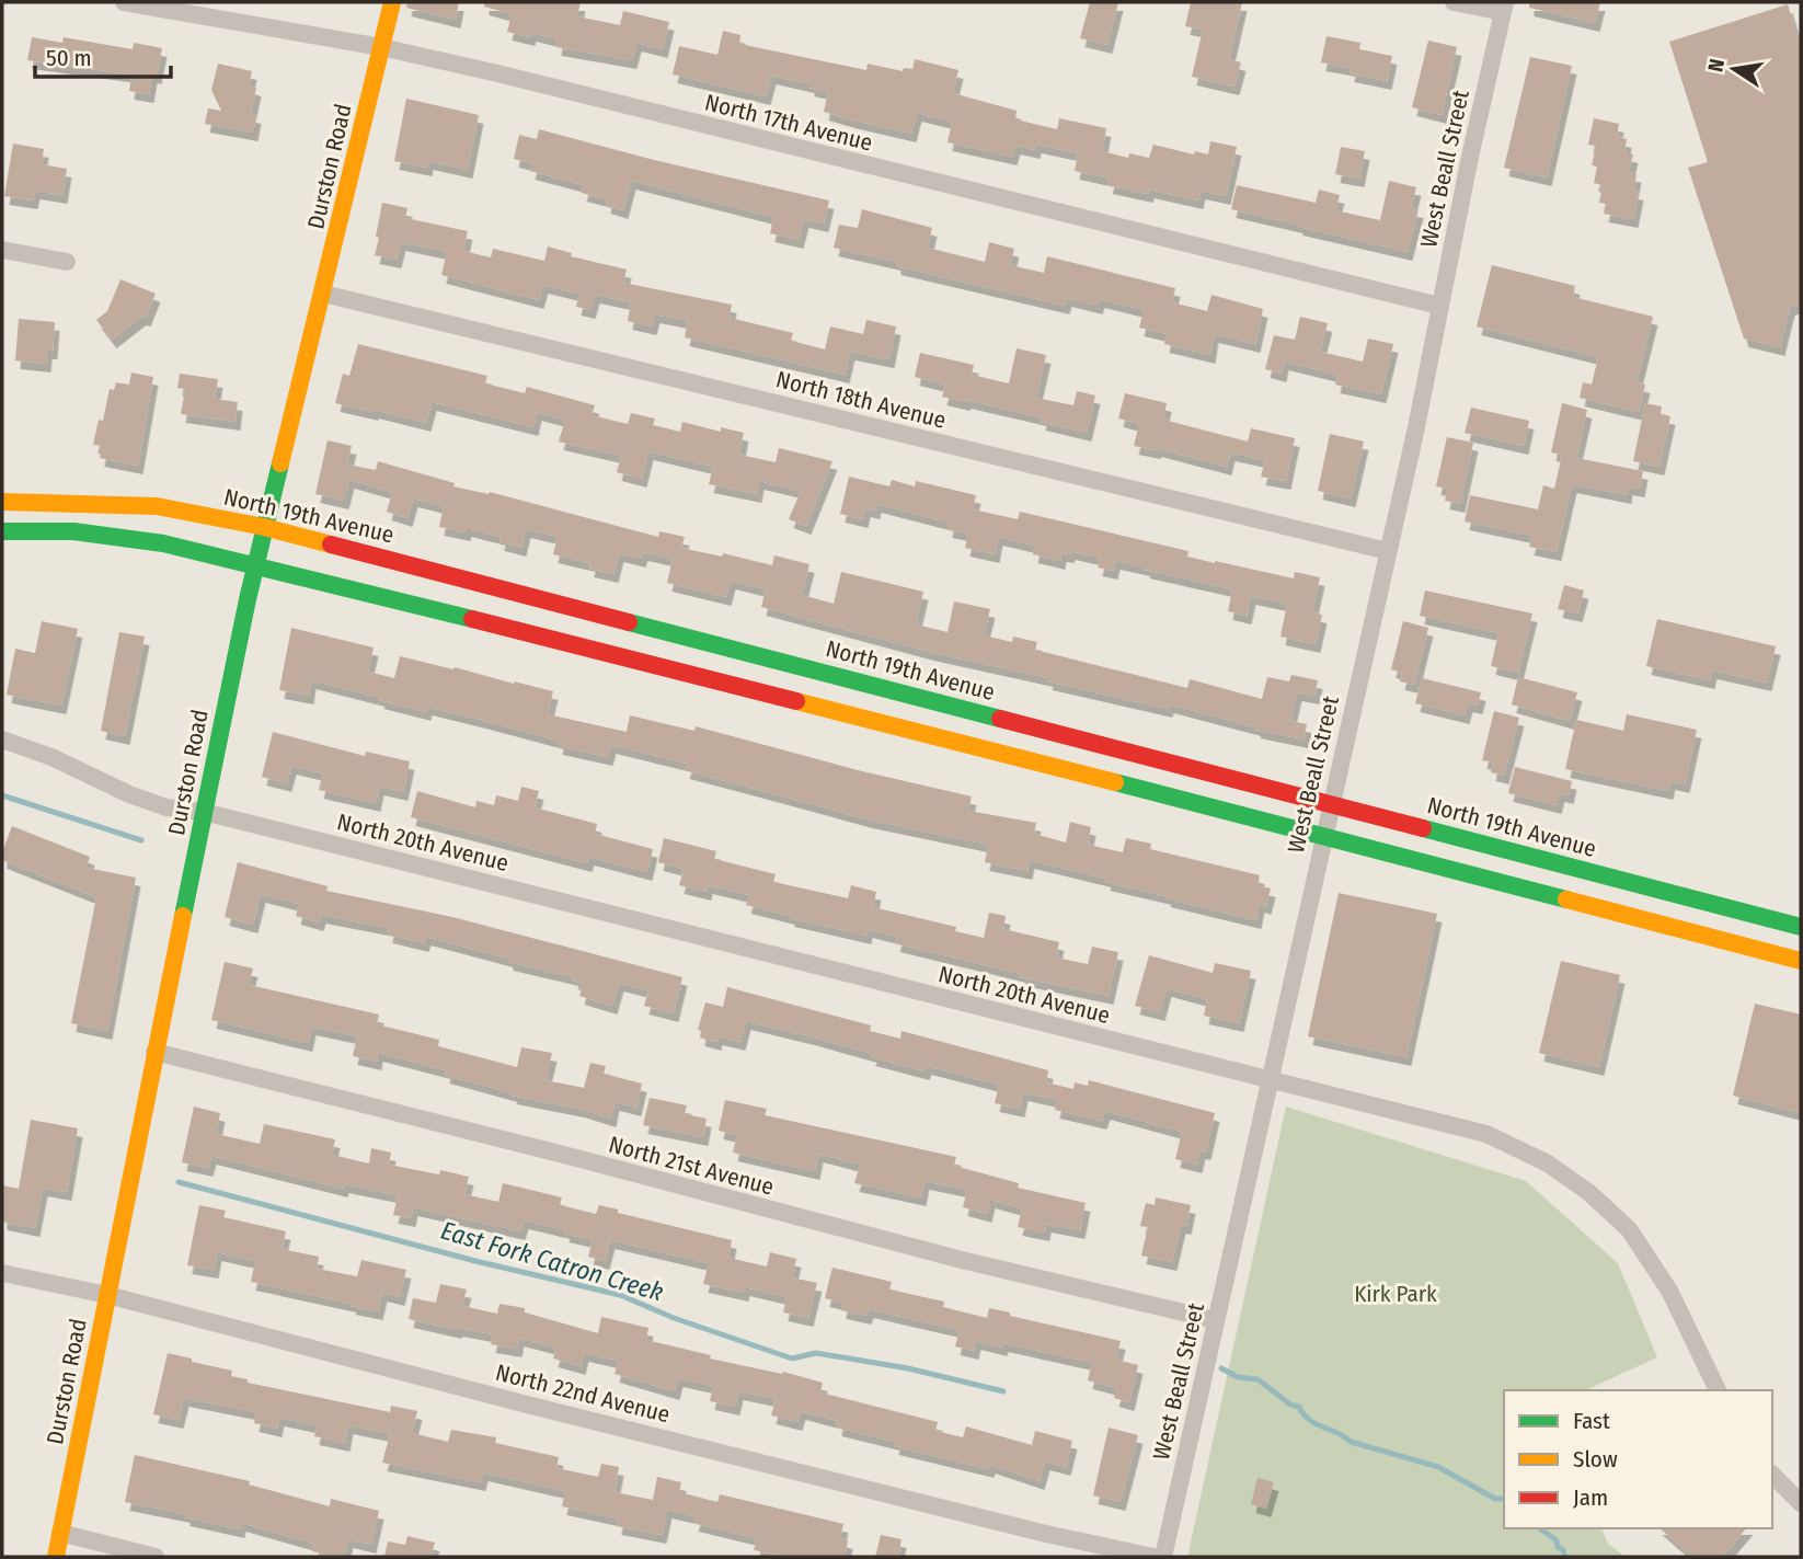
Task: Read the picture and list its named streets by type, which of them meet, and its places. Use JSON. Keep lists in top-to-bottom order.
{
  "streets": {
    "main road": ["Durston Road", "North 19th Avenue"],
    "street": [
      "North 17th Avenue",
      "West Beall Street",
      "North 18th Avenue",
      "North 20th Avenue",
      "North 21st Avenue",
      "North 22nd Avenue"
    ]
  },
  "crossings": [
    ["North 17th Avenue", "Durston Road"],
    ["North 17th Avenue", "West Beall Street"],
    ["Durston Road", "North 18th Avenue"],
    ["Durston Road", "North 19th Avenue"],
    ["Durston Road", "North 20th Avenue"],
    ["Durston Road", "North 21st Avenue"],
    ["Durston Road", "North 22nd Avenue"],
    ["West Beall Street", "North 18th Avenue"],
    ["West Beall Street", "North 19th Avenue"],
    ["West Beall Street", "North 20th Avenue"],
    ["West Beall Street", "North 21st Avenue"]
  ],
  "water": ["East Fork Catron Creek"],
  "parks": ["Kirk Park"],
  "legend": ["Fast", "Slow", "Jam"],
  "scale_bar": "50 m",
  "north": "left"
}
